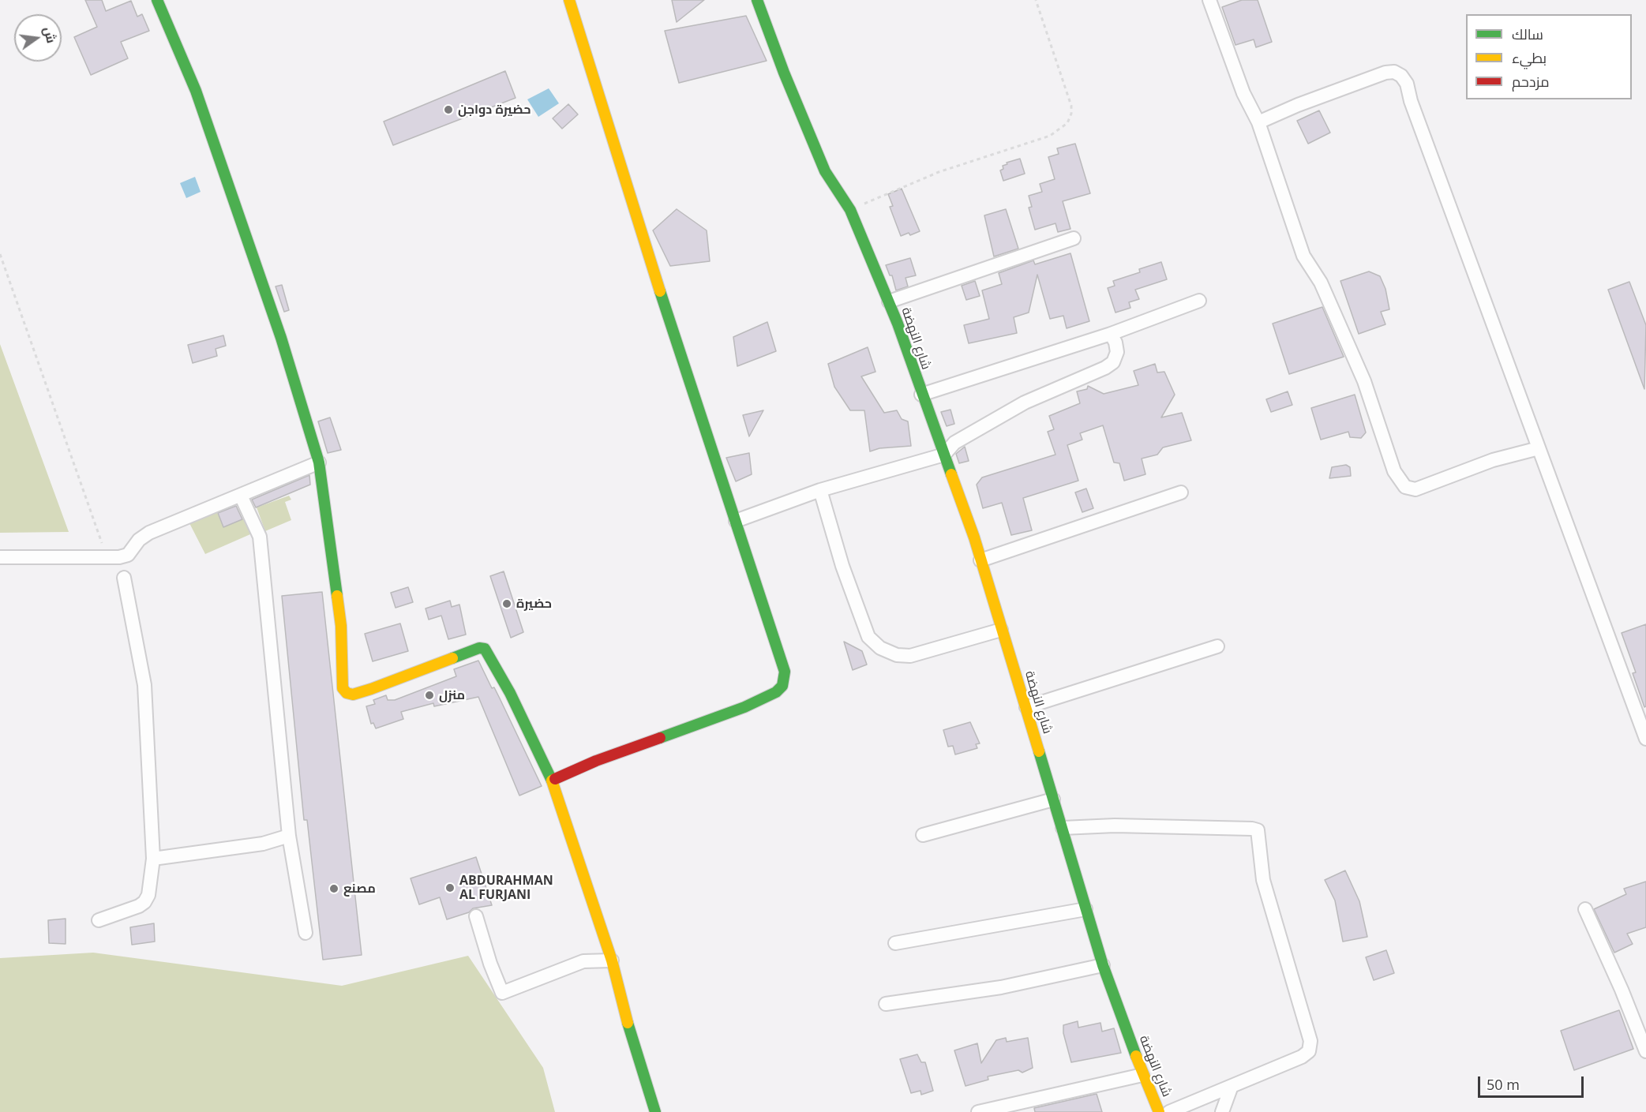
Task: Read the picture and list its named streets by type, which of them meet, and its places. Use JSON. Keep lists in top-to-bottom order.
{
  "streets": {
    "street": ["شارع النهضة"]
  },
  "places": [
    "حضيرة دواجن",
    "حضيرة",
    "منزل",
    "ABDURAHMAN AL FURJANI",
    "مصنع"
  ],
  "legend": ["سالك", "بطيء", "مزدحم"],
  "scale_bar": "50 m",
  "north": "right"
}
